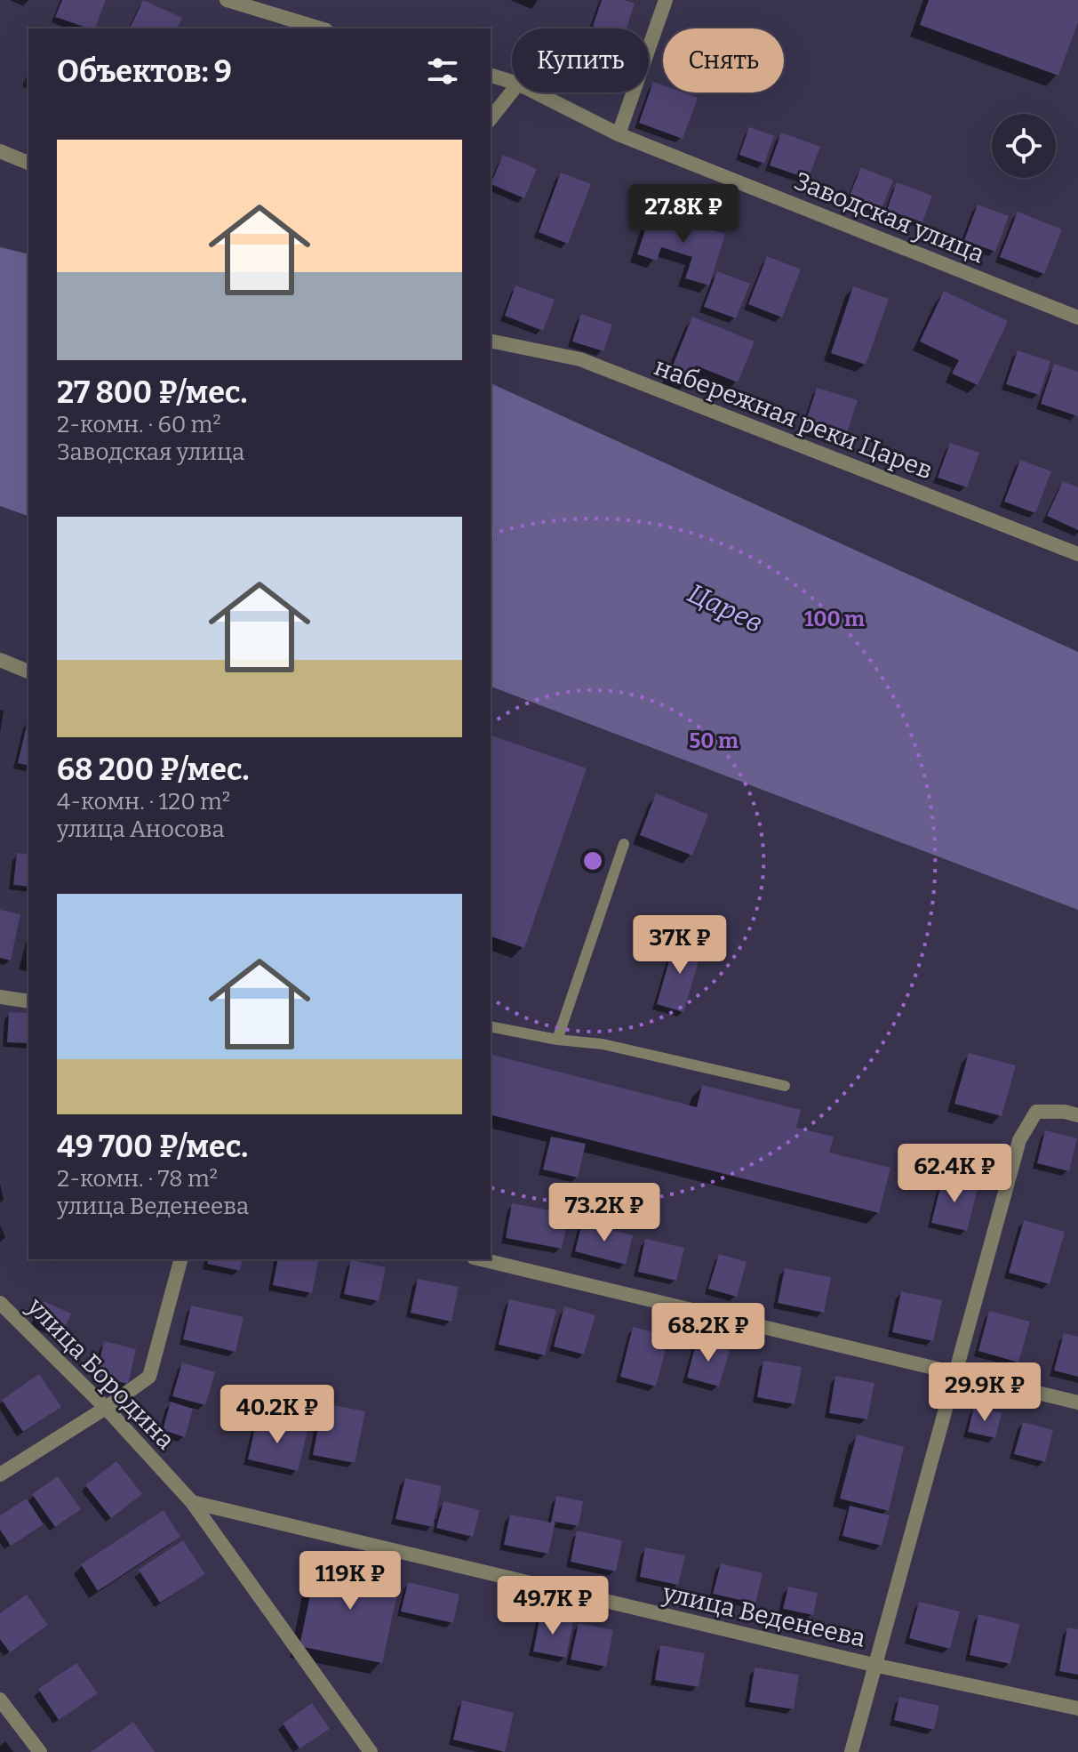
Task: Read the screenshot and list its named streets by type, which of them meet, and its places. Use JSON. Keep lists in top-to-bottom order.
{
  "streets": {
    "street": [
      "Заводская улица",
      "набережная реки Царев",
      "улица Бородина",
      "улица Веденеева"
    ]
  },
  "crossings": [
    ["улица Бородина", "улица Веденеева"]
  ],
  "water": ["Царев"],
  "page": {
    "chip": ["Купить", "Снять"],
    "heading": "Объектов: 9",
    "list": [
      {
        "name": "27 800 ₽/мес.",
        "note": "2-комн. · 60 m² · Заводская улица"
      },
      {
        "name": "68 200 ₽/мес.",
        "note": "4-комн. · 120 m² · улица Аносова"
      },
      {
        "name": "49 700 ₽/мес.",
        "note": "2-комн. · 78 m² · улица Веденеева"
      }
    ],
    "price": [
      "27.8K ₽",
      "37K ₽",
      "62.4K ₽",
      "73.2K ₽",
      "68.2K ₽",
      "29.9K ₽",
      "40.2K ₽",
      "119K ₽",
      "49.7K ₽"
    ]
  },
  "rings": ["100 m", "50 m"]
}
